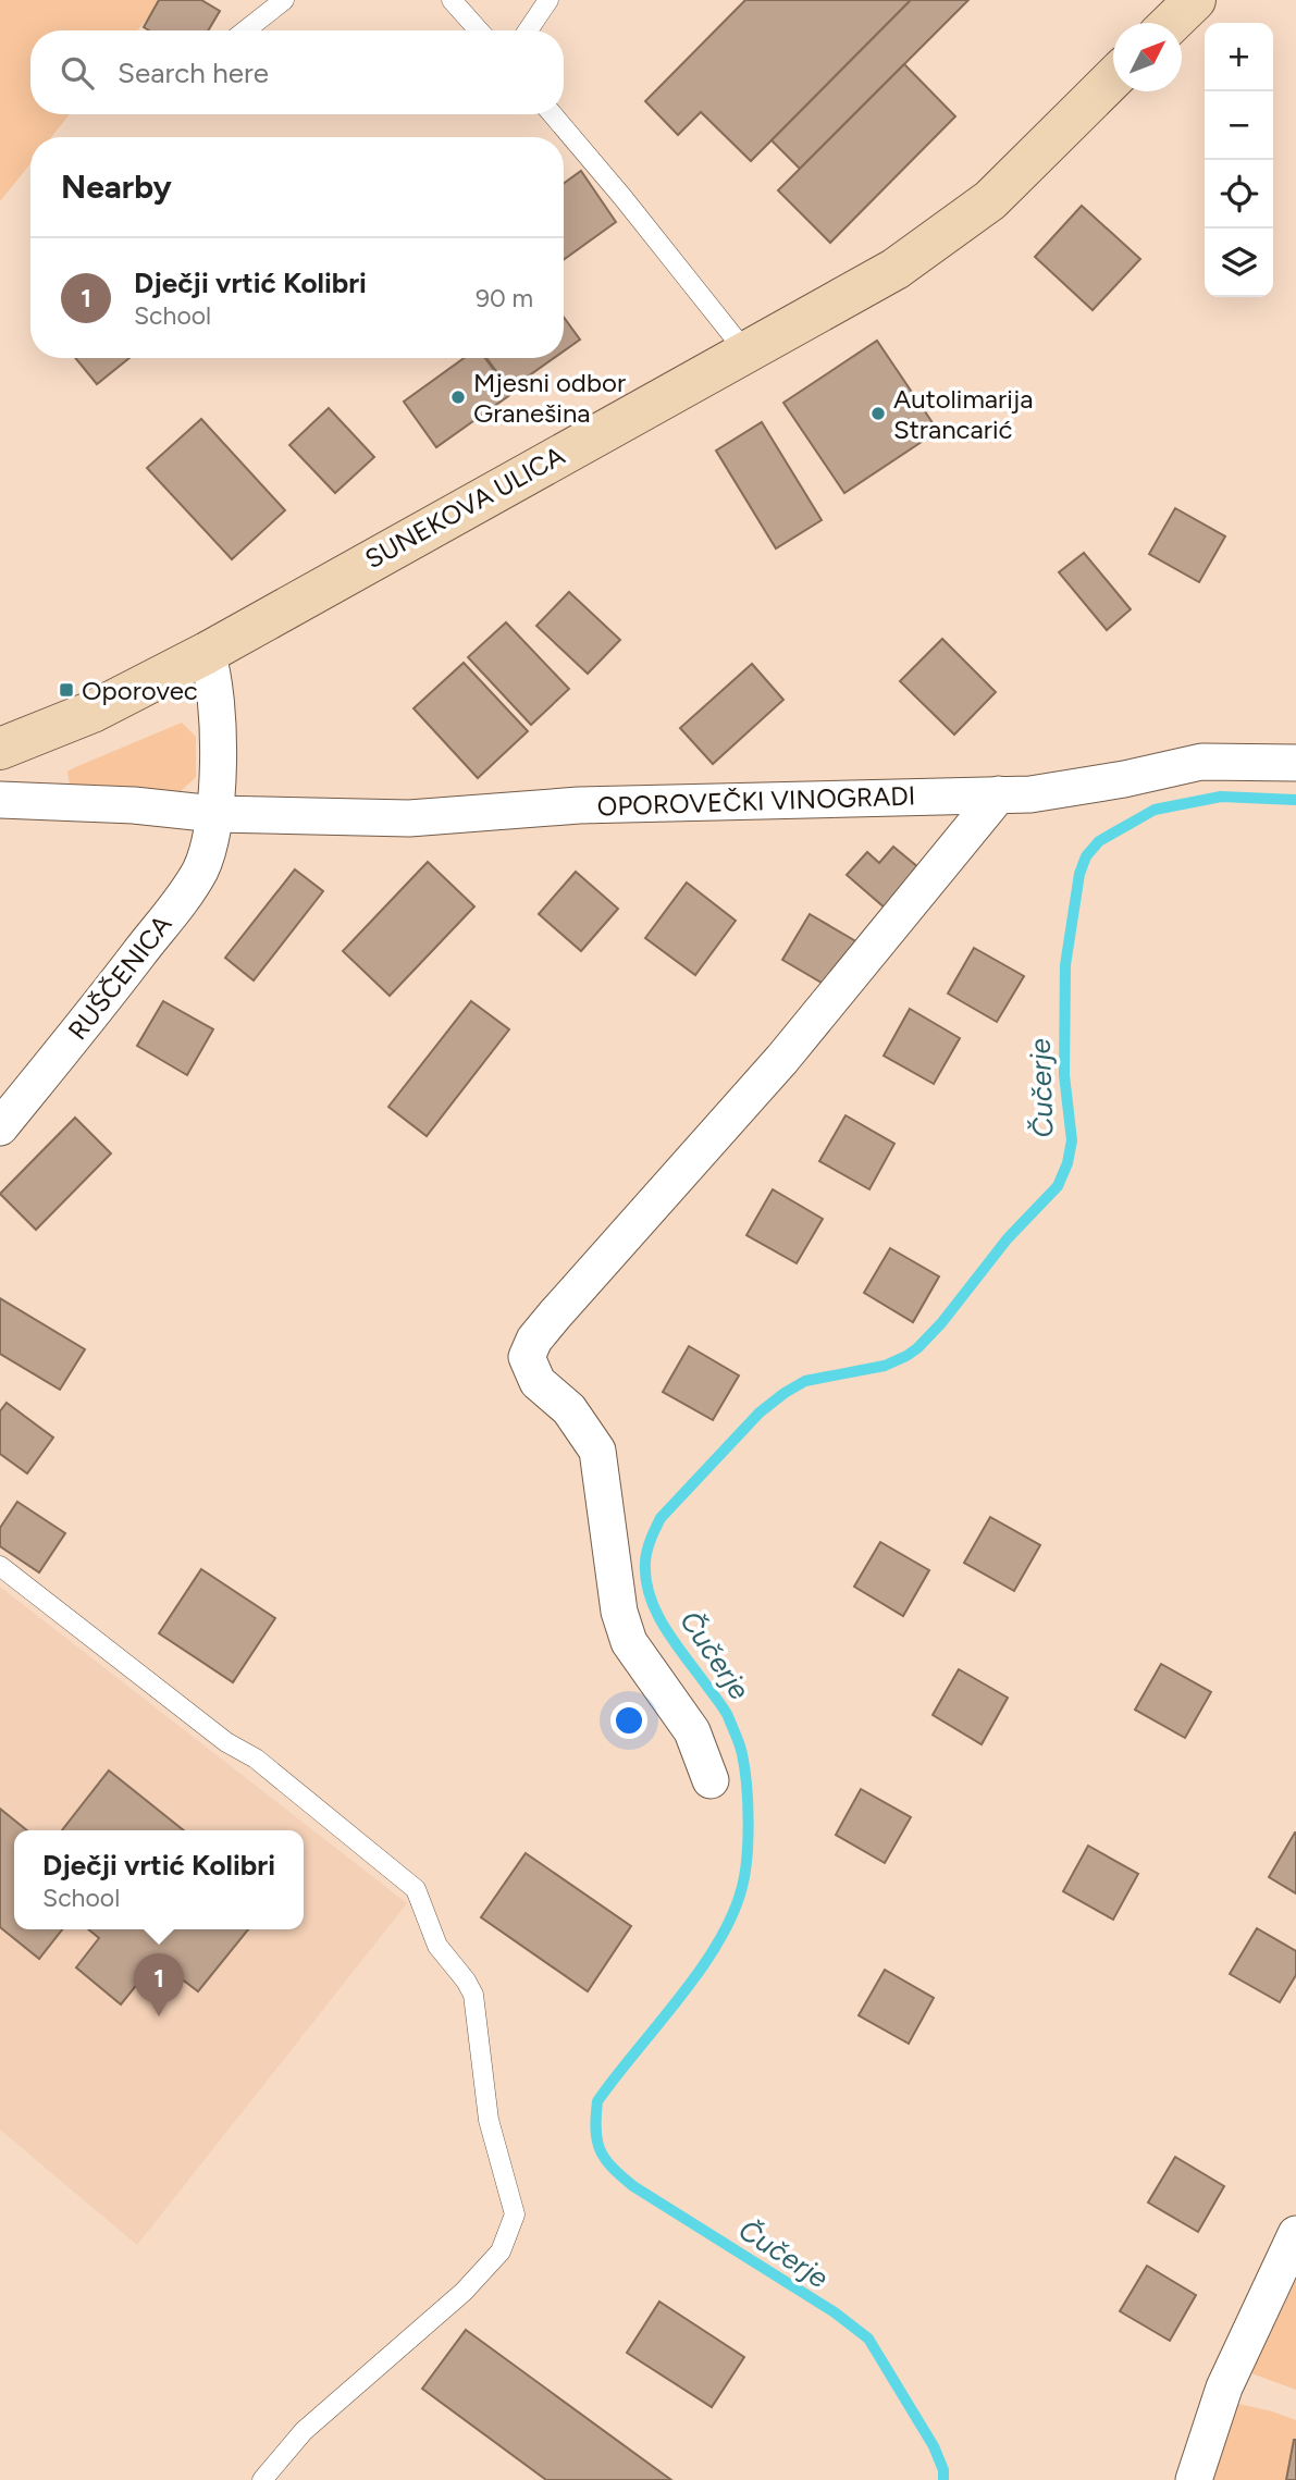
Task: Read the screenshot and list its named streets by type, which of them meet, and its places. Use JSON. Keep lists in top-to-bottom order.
{
  "streets": {
    "street": ["SUNEKOVA ULICA", "OPOROVEČKI VINOGRADI", "RUŠČENICA"]
  },
  "crossings": [
    ["OPOROVEČKI VINOGRADI", "RUŠČENICA"]
  ],
  "water": ["Čučerje"],
  "places": {
    "other": ["Mjesni odbor Granešina", "Autolimarija Strancarić"],
    "transit": ["Oporovec"]
  },
  "north": "top right",
  "page": {
    "map_buttons": ["+", "−"],
    "search": "Search here",
    "heading": "Nearby",
    "list": [
      {
        "mark": "1",
        "name": "Dječji vrtić Kolibri",
        "note": "School",
        "value": "90 m"
      }
    ],
    "popup": ["Dječji vrtić Kolibri", "School"],
    "pins": "1"
  }
}
